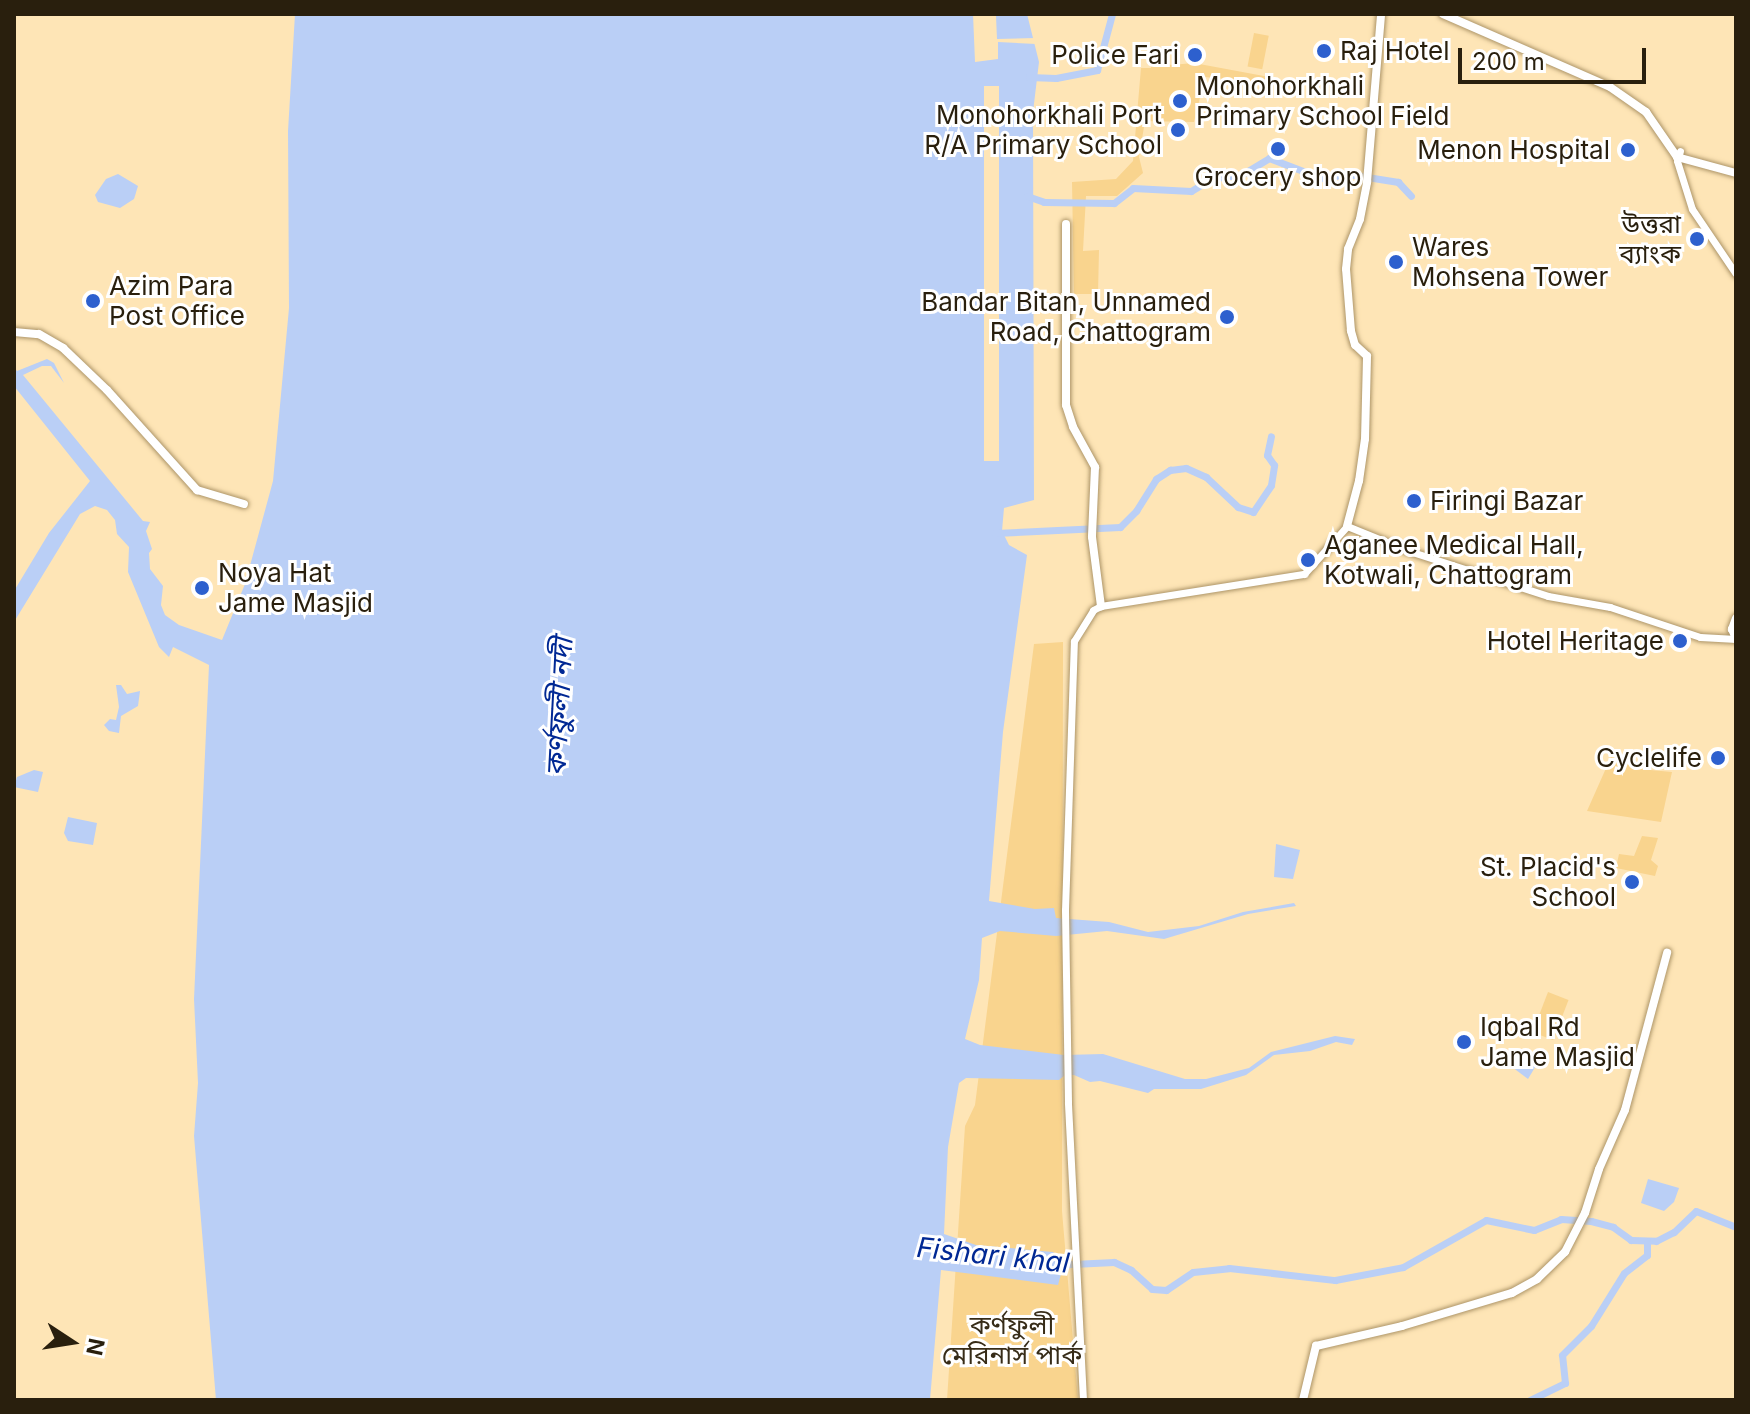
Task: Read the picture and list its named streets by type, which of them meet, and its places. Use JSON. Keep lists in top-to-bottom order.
{
  "water": ["কর্ণফুলী নদী", "Fishari khal"],
  "parks": ["কর্ণফুলী মেরিনার্স পার্ক"],
  "places": [
    "Raj Hotel",
    "Police Fari",
    "Monohorkhali Primary School Field",
    "Monohorkhali Port R/A Primary School",
    "Grocery shop",
    "Menon Hospital",
    "উত্তরা ব্যাংক",
    "Wares Mohsena Tower",
    "Azim Para Post Office",
    "Bandar Bitan, Unnamed Road, Chattogram",
    "Firingi Bazar",
    "Aganee Medical Hall, Kotwali, Chattogram",
    "Noya Hat Jame Masjid",
    "Hotel Heritage",
    "Cyclelife",
    "St. Placid's School",
    "Iqbal Rd Jame Masjid"
  ],
  "scale_bar": "200 m",
  "north": "right"
}
